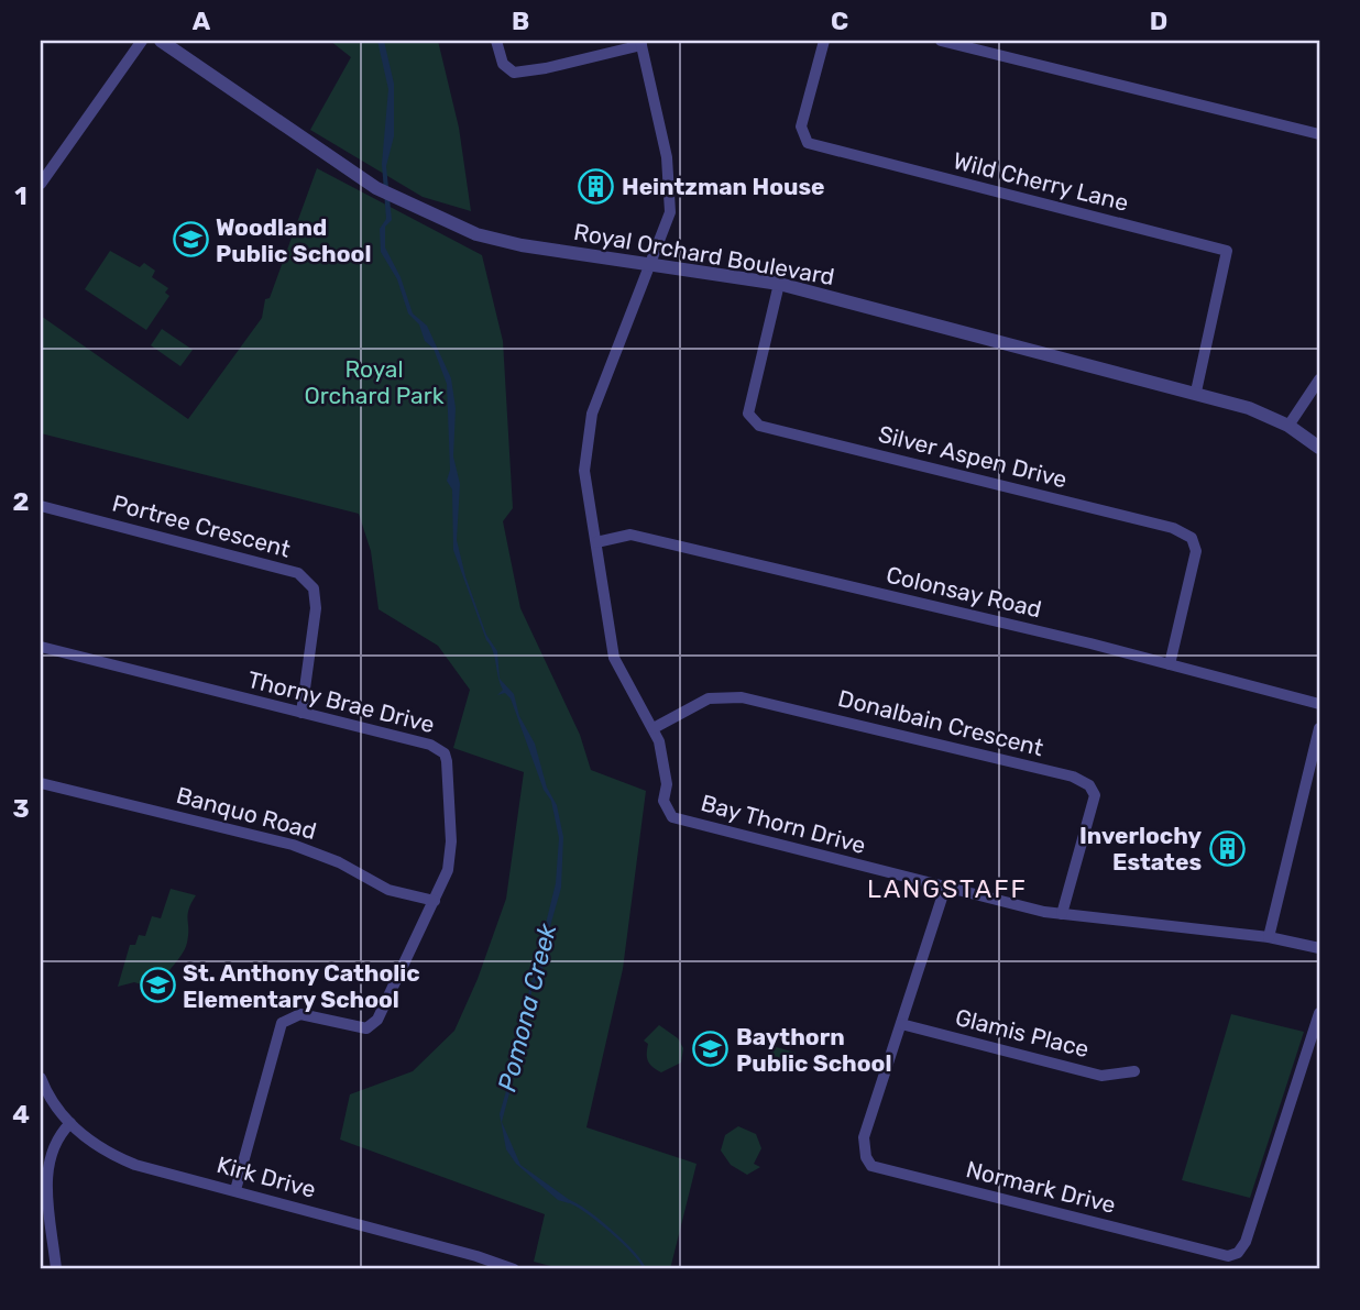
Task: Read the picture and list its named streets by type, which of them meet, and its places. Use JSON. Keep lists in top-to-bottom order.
{
  "streets": {
    "street": [
      "Wild Cherry Lane",
      "Royal Orchard Boulevard",
      "Silver Aspen Drive",
      "Portree Crescent",
      "Colonsay Road",
      "Thorny Brae Drive",
      "Donalbain Crescent",
      "Banquo Road",
      "Bay Thorn Drive",
      "Glamis Place",
      "Kirk Drive",
      "Normark Drive"
    ]
  },
  "crossings": [
    ["Wild Cherry Lane", "Royal Orchard Boulevard"],
    ["Royal Orchard Boulevard", "Silver Aspen Drive"],
    ["Royal Orchard Boulevard", "Bay Thorn Drive"],
    ["Silver Aspen Drive", "Colonsay Road"],
    ["Portree Crescent", "Thorny Brae Drive"],
    ["Colonsay Road", "Bay Thorn Drive"],
    ["Thorny Brae Drive", "Banquo Road"],
    ["Thorny Brae Drive", "Kirk Drive"],
    ["Donalbain Crescent", "Bay Thorn Drive"],
    ["Bay Thorn Drive", "Normark Drive"],
    ["Glamis Place", "Normark Drive"]
  ],
  "districts": ["LANGSTAFF"],
  "water": ["Pomona Creek"],
  "parks": ["Royal Orchard Park"],
  "places": {
    "building": ["Heintzman House", "Inverlochy Estates"],
    "school or university": ["Woodland Public School", "St. Anthony Catholic Elementary School", "Baythorn Public School"]
  },
  "grid": {
    "columns": [
      "A",
      "B",
      "C",
      "D"
    ],
    "rows": [
      "1",
      "2",
      "3",
      "4"
    ]
  }
}
